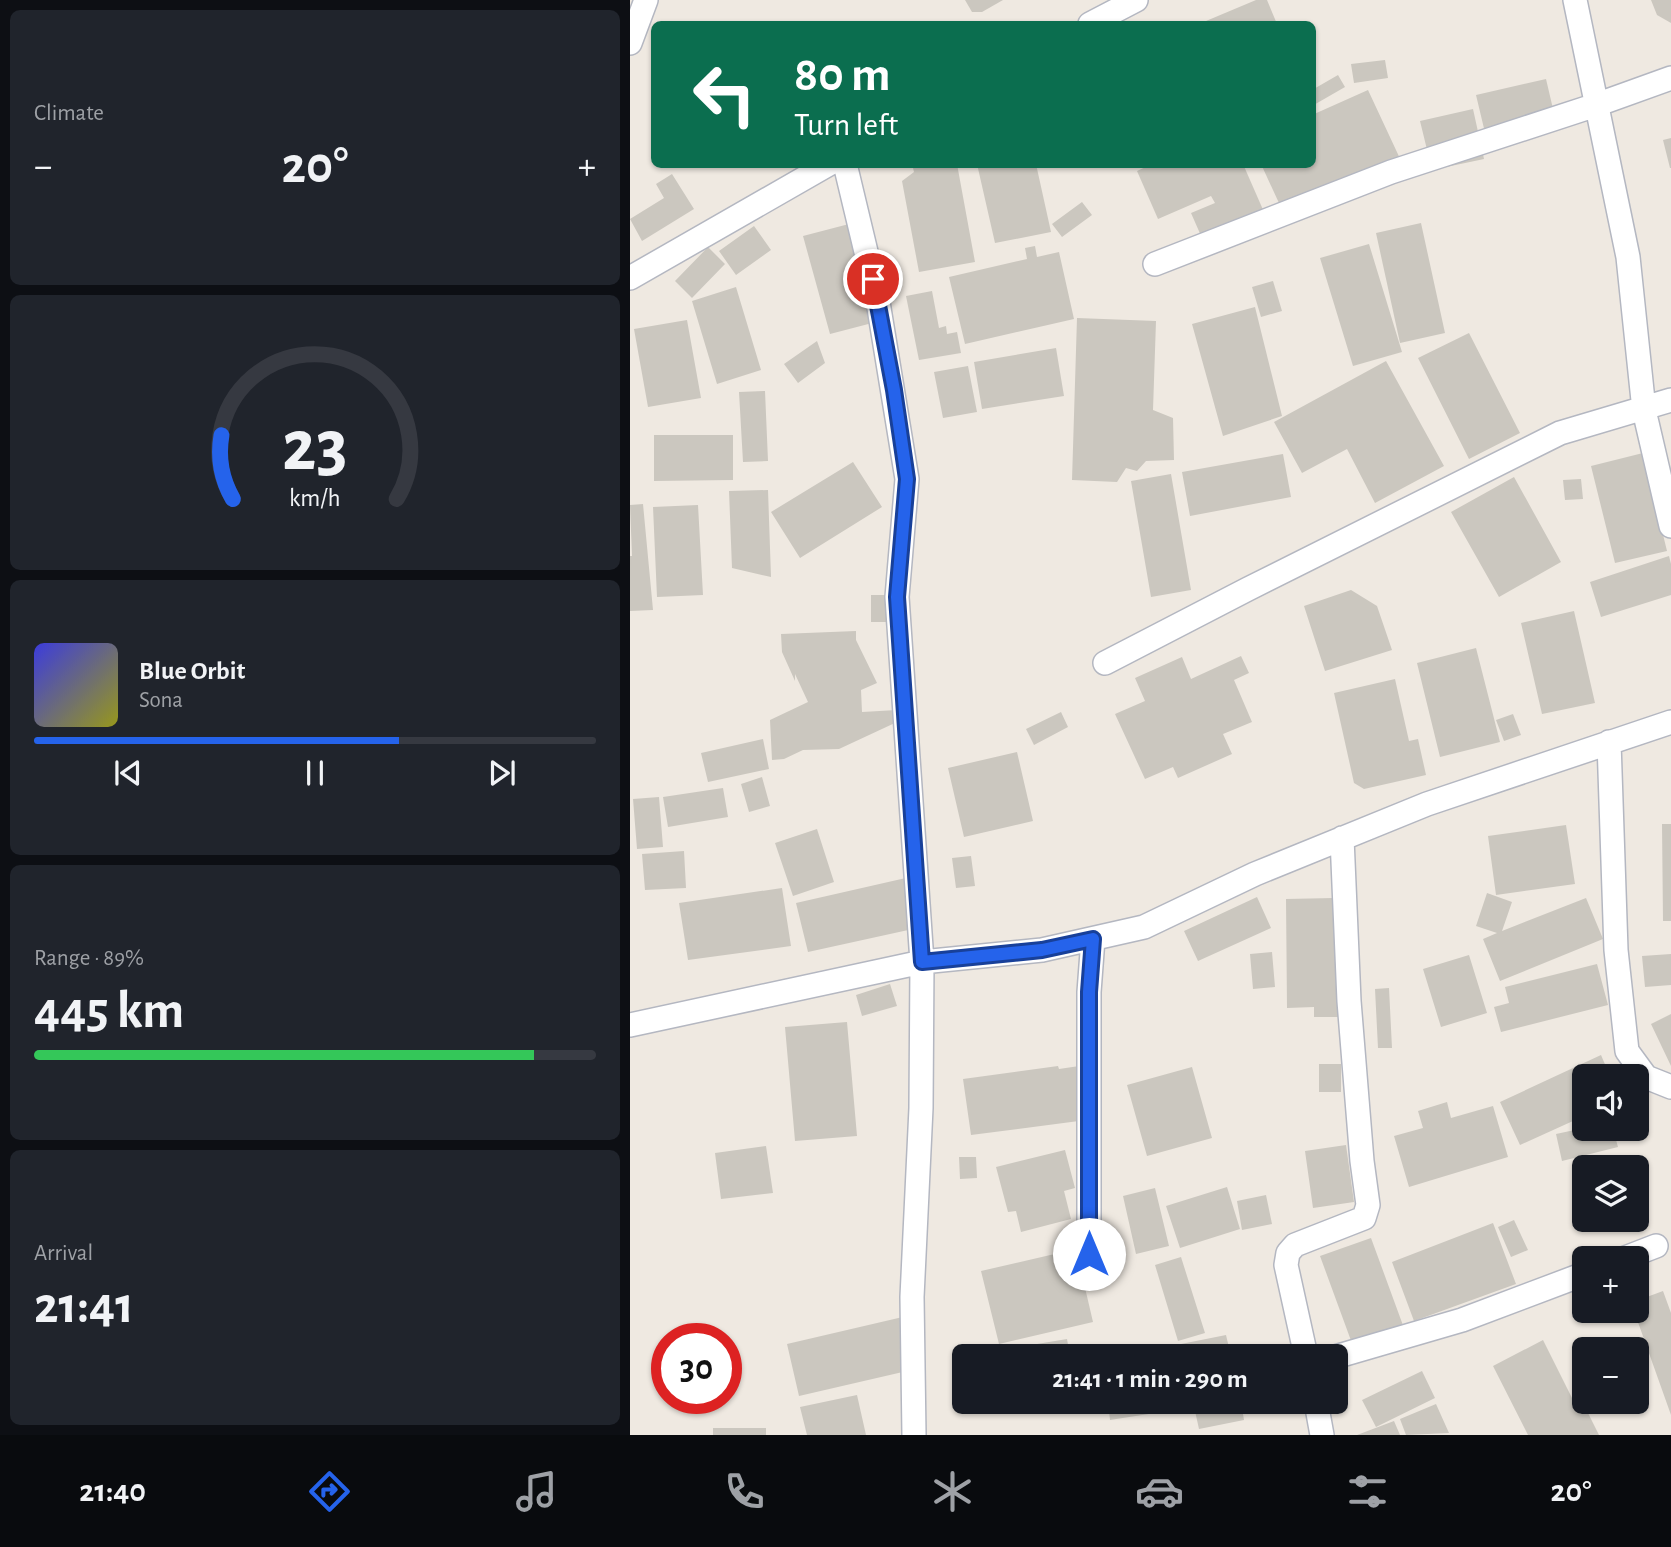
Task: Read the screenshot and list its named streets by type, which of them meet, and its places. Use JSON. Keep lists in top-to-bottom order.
{
  "page": {
    "tile": [
      "Climate",
      ["Range · 89%", "445 km"],
      ["Arrival", "21:41"]
    ],
    "turn": ["80 m", "Turn left"],
    "heat": ["−", "20°", "+"],
    "song": ["Blue Orbit", "Sona"],
    "map_buttons": ["+", "−"],
    "limit": "30",
    "trip": "21:41 · 1 min · 290 m",
    "tabs": ["21:40", "20°"],
    "gauge": ["23", "km/h"]
  }
}
